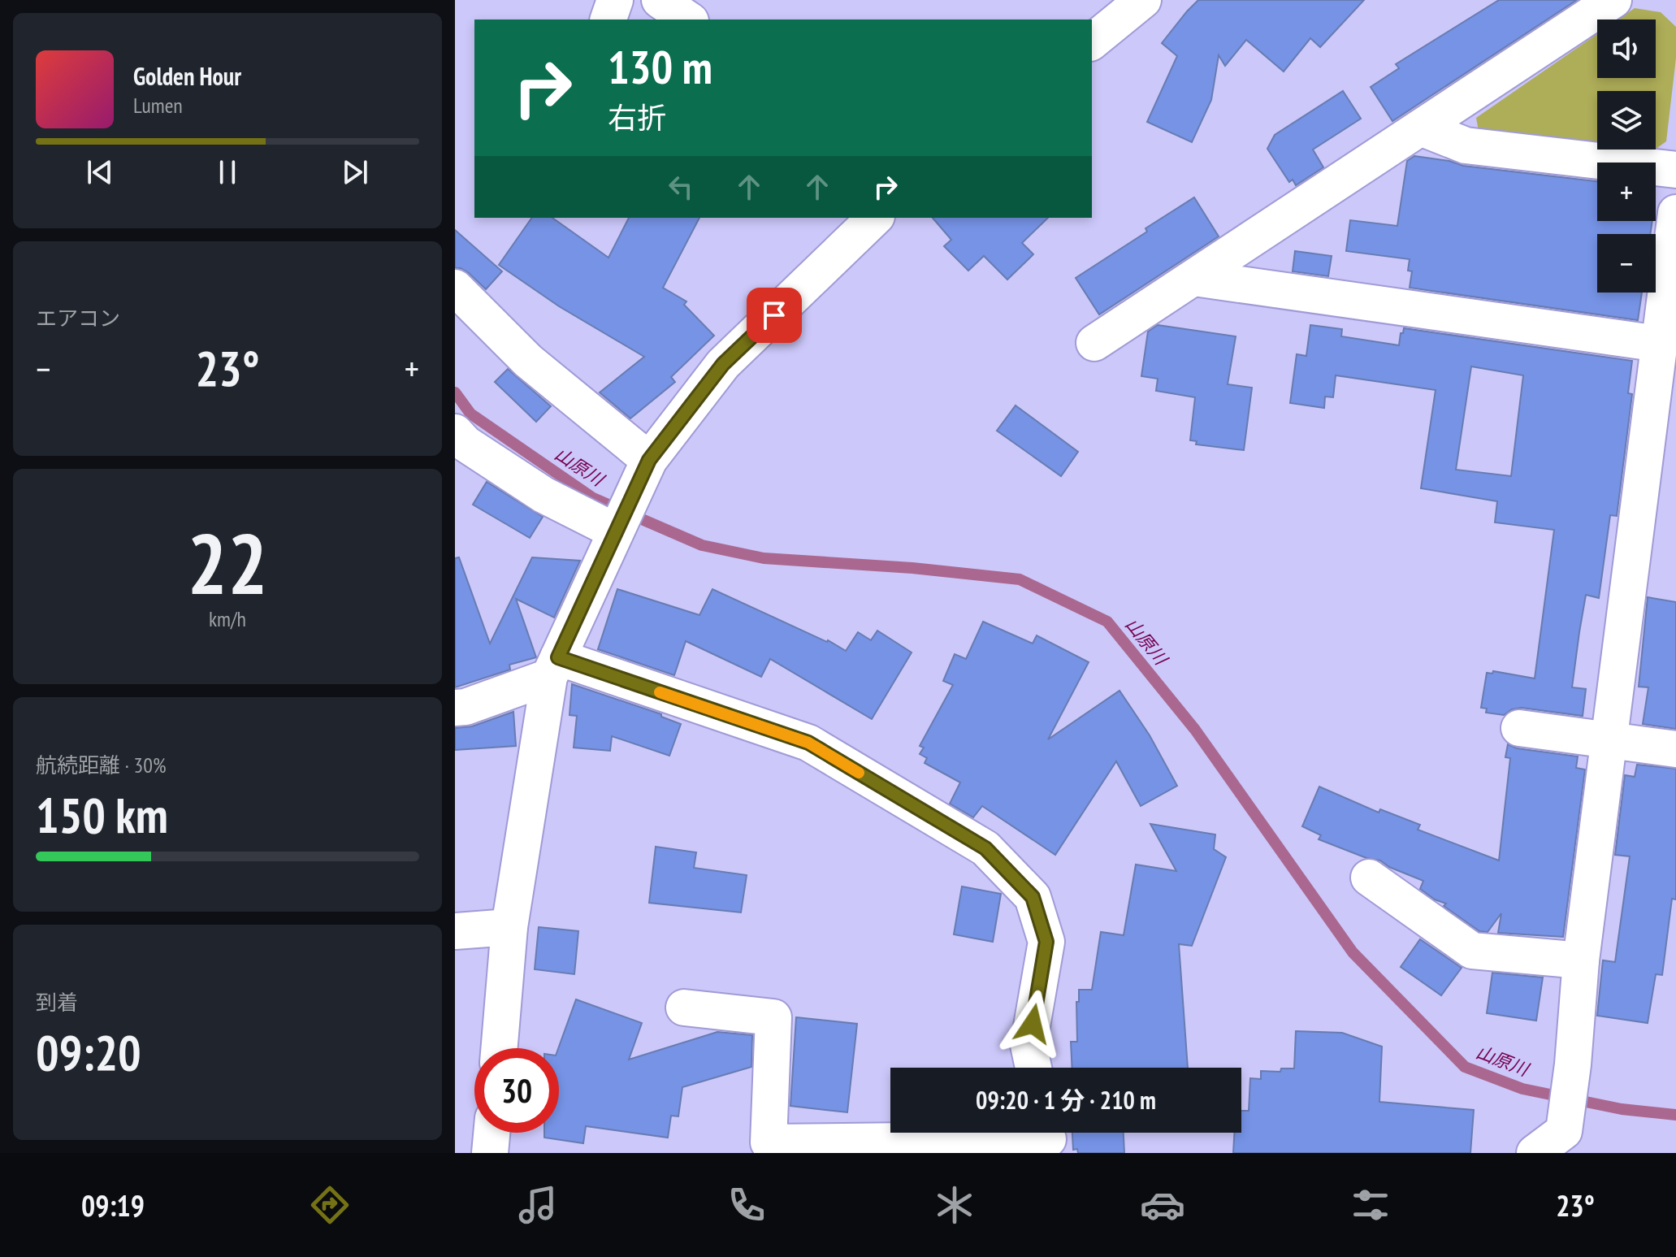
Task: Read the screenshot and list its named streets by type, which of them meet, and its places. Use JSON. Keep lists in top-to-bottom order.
{
  "water": ["山原川"],
  "page": {
    "map_buttons": ["+", "−"],
    "turn": ["130 m", "右折"],
    "song": ["Golden Hour", "Lumen"],
    "tile": [
      "エアコン",
      ["22", "km/h"],
      ["航続距離 · 30%", "150 km"],
      ["到着", "09:20"]
    ],
    "heat": ["−", "23°", "+"],
    "limit": "30",
    "trip": "09:20 · 1 分 · 210 m",
    "tabs": ["09:19", "23°"]
  }
}
